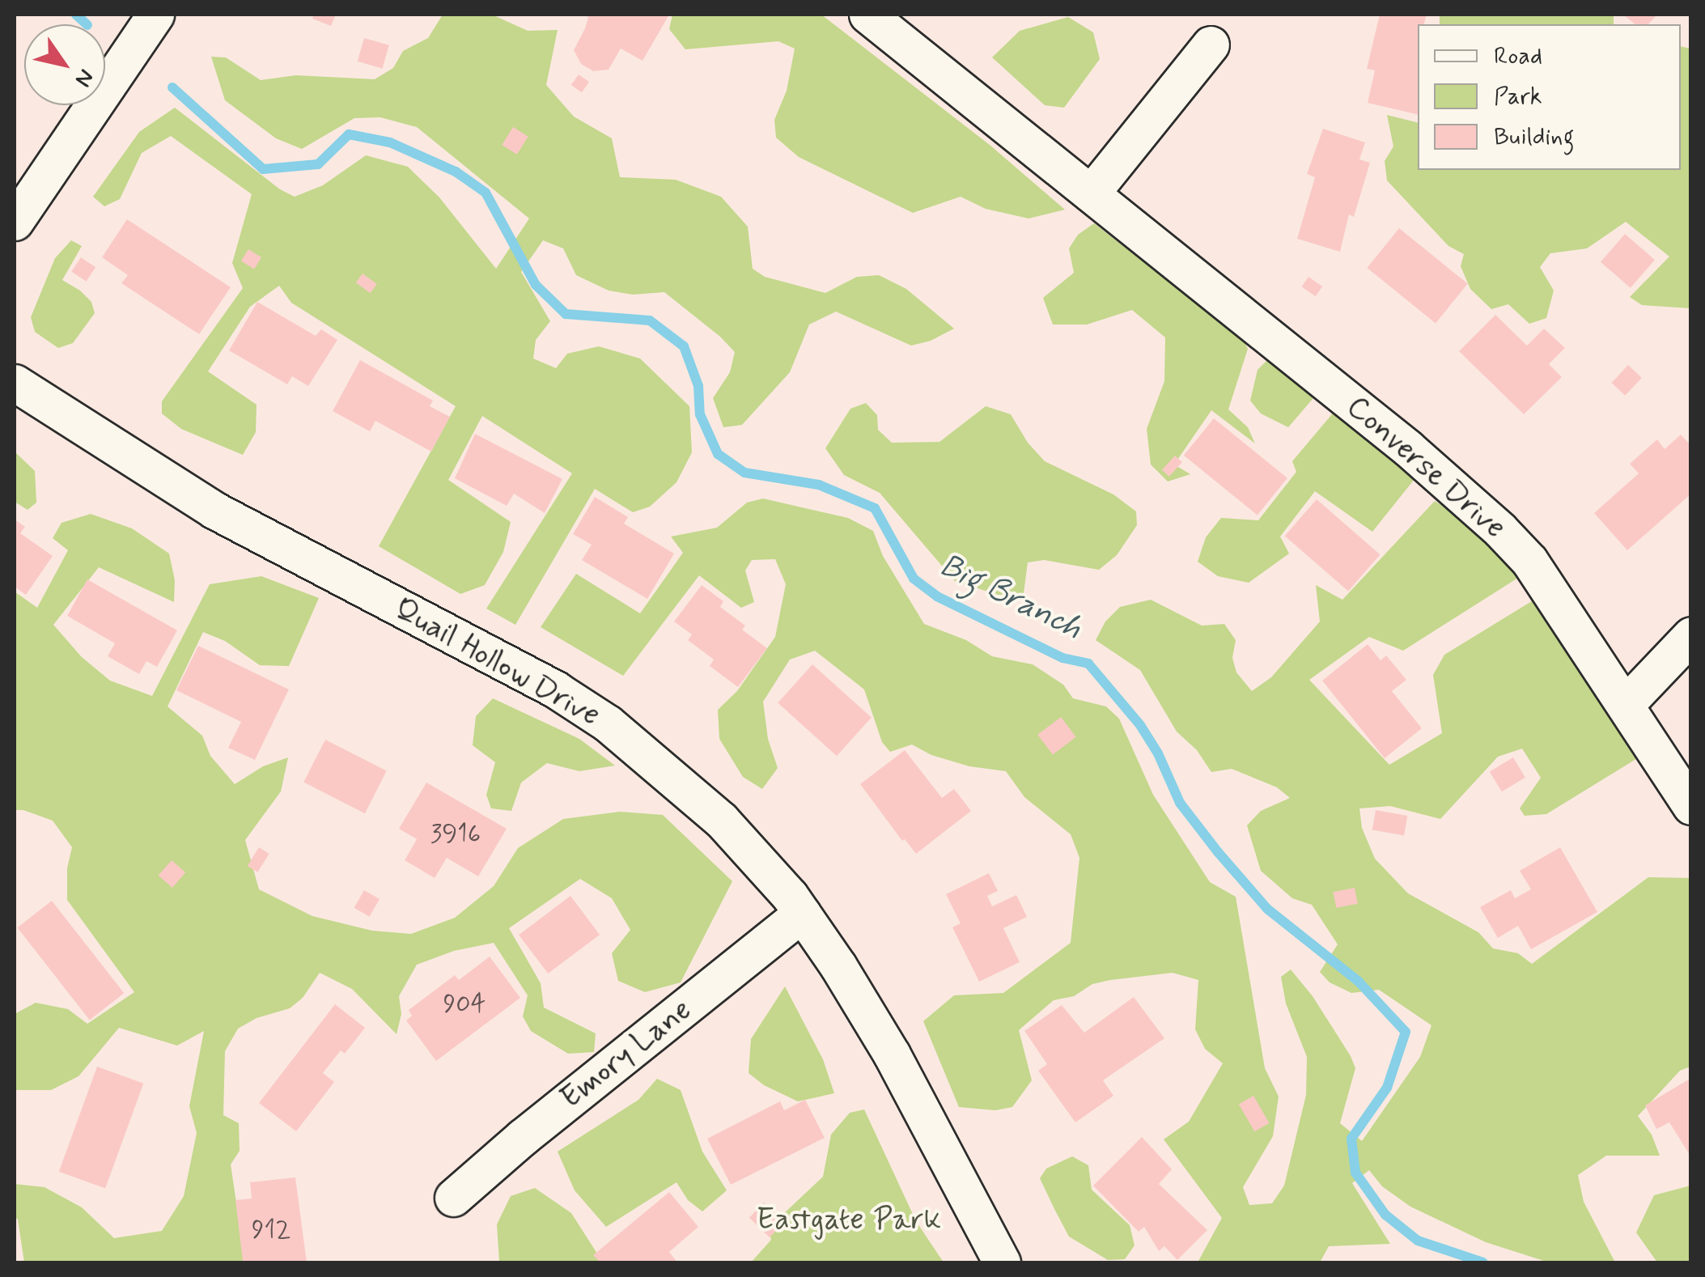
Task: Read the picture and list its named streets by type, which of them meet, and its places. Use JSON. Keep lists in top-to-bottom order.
{
  "streets": {
    "street": ["Converse Drive", "Quail Hollow Drive", "Emory Lane"]
  },
  "crossings": [
    ["Quail Hollow Drive", "Emory Lane"]
  ],
  "water": ["Big Branch"],
  "parks": ["Eastgate Park"],
  "house_numbers": ["3916", "904", "912"],
  "legend": ["Road", "Park", "Building"],
  "north": "bottom right"
}
